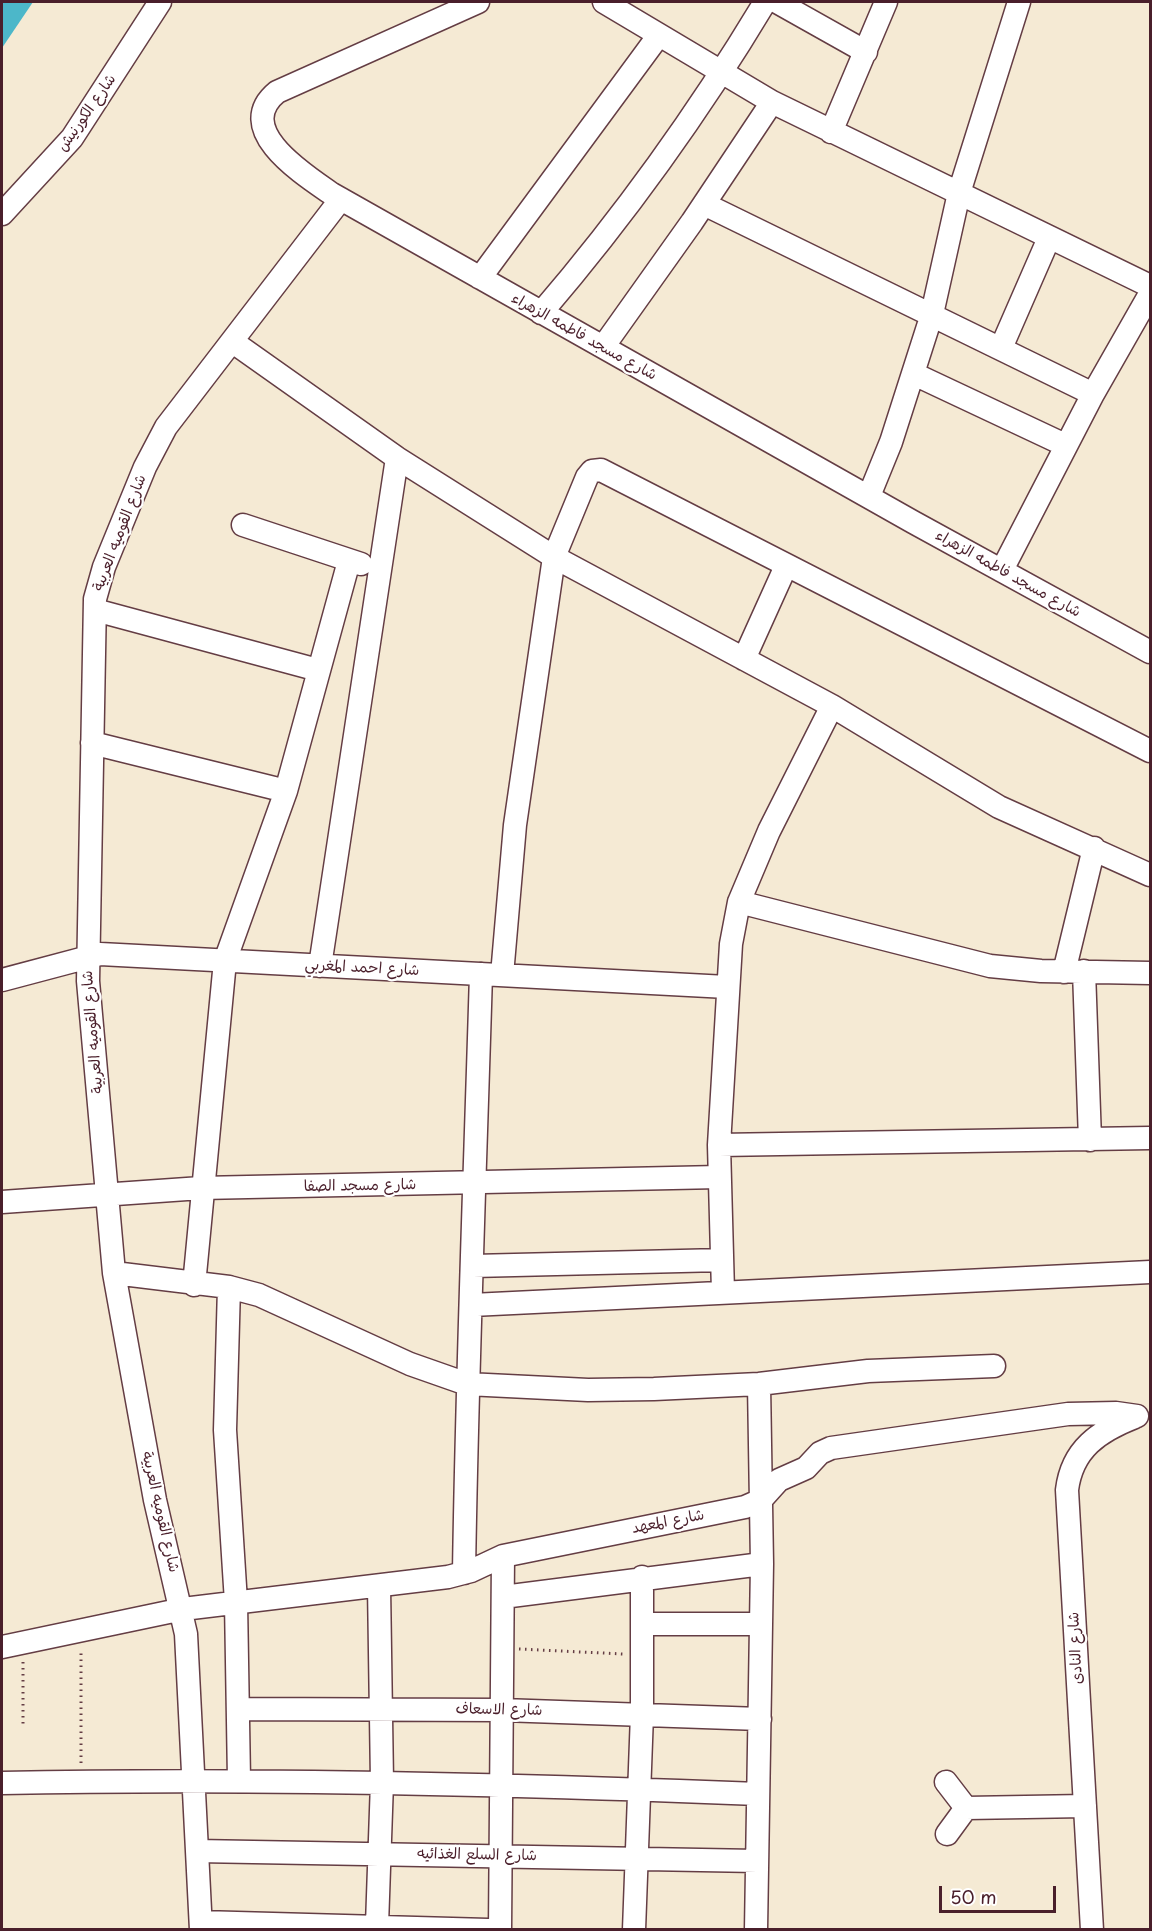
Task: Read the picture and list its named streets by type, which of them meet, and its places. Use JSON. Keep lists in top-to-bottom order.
{
  "streets": {
    "street": [
      "شارع الكورنيش",
      "شارع مسجد فاطمه الزهراء",
      "شارع القوميه العربية",
      "شارع احمد المغربي",
      "شارع مسجد الصفا",
      "شارع المعهد",
      "شارع النادى",
      "شارع الاسعاف",
      "شارع السلع الغذائيه"
    ]
  },
  "crossings": [
    ["شارع مسجد فاطمه الزهراء", "شارع القوميه العربية"],
    ["شارع القوميه العربية", "شارع احمد المغربي"],
    ["شارع القوميه العربية", "شارع مسجد الصفا"],
    ["شارع القوميه العربية", "شارع المعهد"],
    ["شارع القوميه العربية", "شارع السلع الغذائيه"],
    ["شارع المعهد", "شارع النادى"]
  ],
  "scale_bar": "50 m"
}
